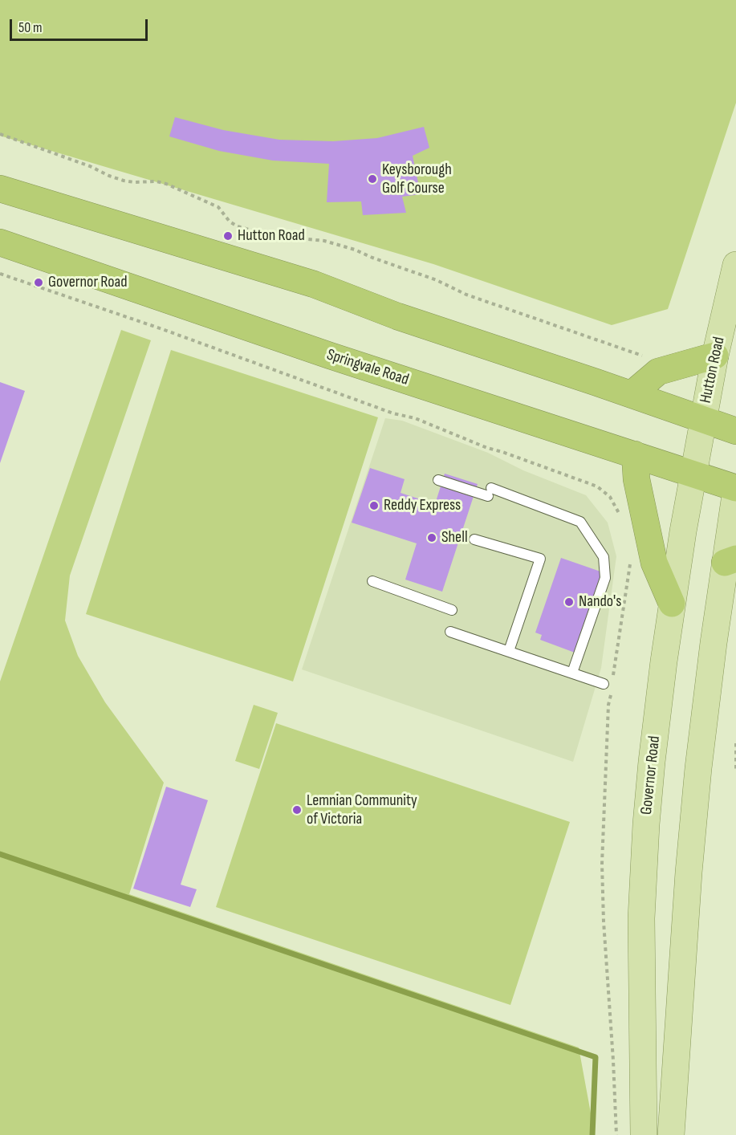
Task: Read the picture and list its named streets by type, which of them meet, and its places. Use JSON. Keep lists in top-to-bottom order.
{
  "streets": {
    "highway": ["Springvale Road"],
    "main road": ["Hutton Road", "Governor Road"]
  },
  "crossings": [
    ["Springvale Road", "Governor Road"],
    ["Hutton Road", "Governor Road"]
  ],
  "places": [
    "Keysborough Golf Course",
    "Hutton Road",
    "Governor Road",
    "Reddy Express",
    "Shell",
    "Nando's",
    "Lemnian Community of Victoria"
  ],
  "scale_bar": "50 m"
}
